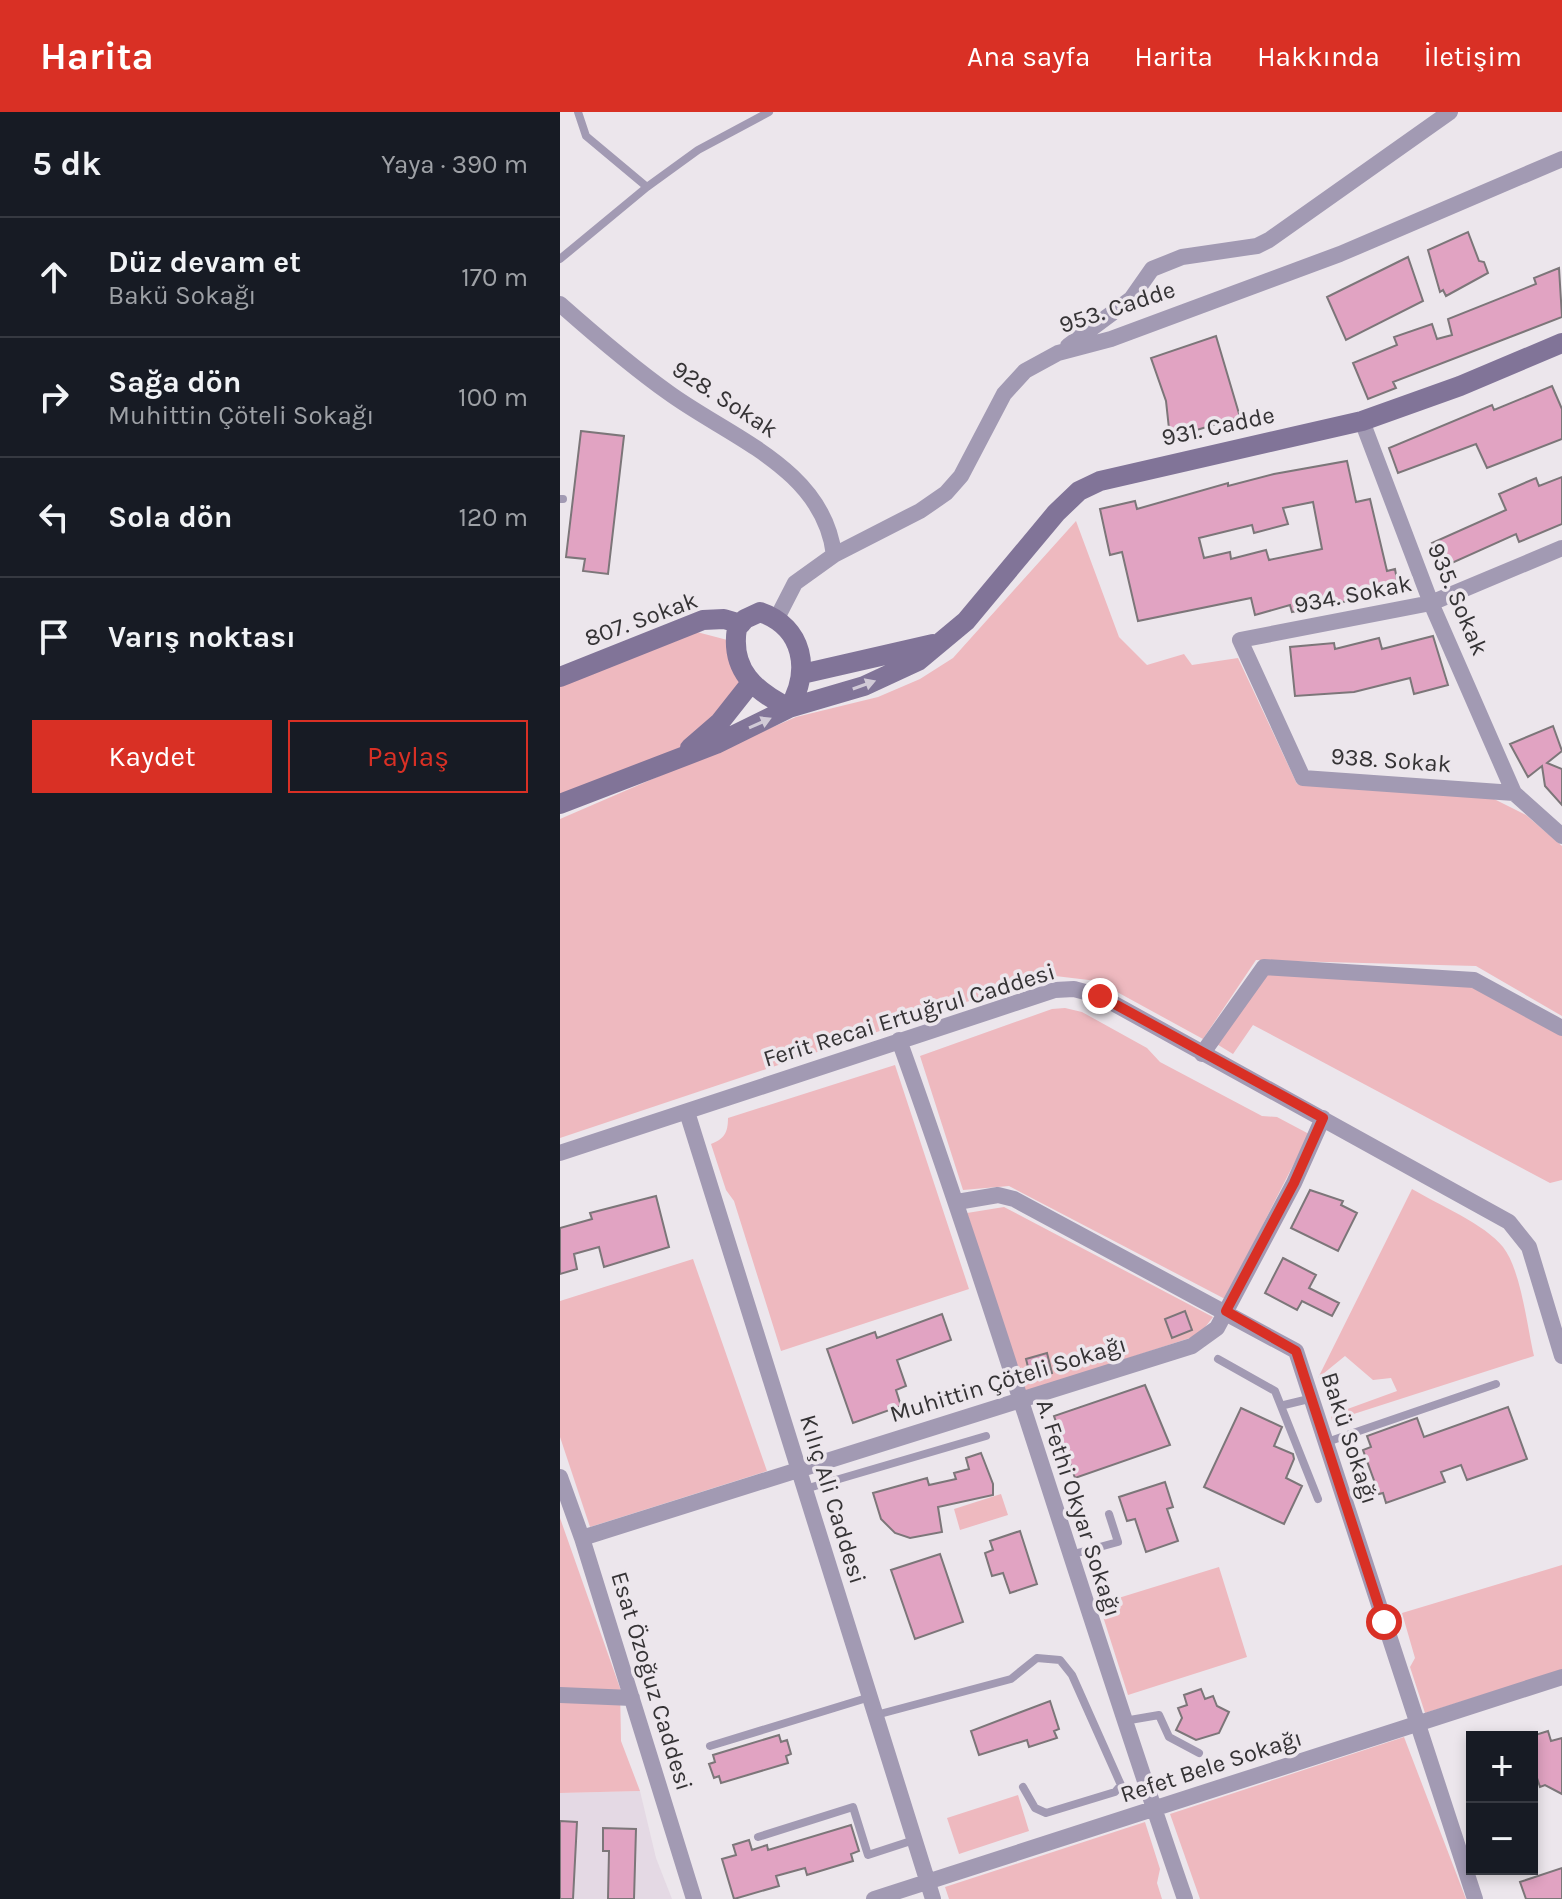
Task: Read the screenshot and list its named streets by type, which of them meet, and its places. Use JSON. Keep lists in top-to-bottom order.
{
  "streets": {
    "main road": ["931. Cadde", "807. Sokak"],
    "street": [
      "953. Cadde",
      "928. Sokak",
      "934. Sokak",
      "935. Sokak",
      "938. Sokak",
      "Ferit Recai Ertuğrul Caddesi",
      "Muhittin Çöteli Sokağı",
      "Bakü Sokağı",
      "Kılıç Ali Caddesi",
      "A. Fethi Okyar Sokağı",
      "Esat Özoğuz Caddesi",
      "Refet Bele Sokağı"
    ]
  },
  "crossings": [
    ["953. Cadde", "928. Sokak"],
    ["953. Cadde", "931. Cadde"],
    ["953. Cadde", "807. Sokak"],
    ["931. Cadde", "935. Sokak"],
    ["931. Cadde", "807. Sokak"],
    ["934. Sokak", "935. Sokak"],
    ["934. Sokak", "938. Sokak"],
    ["935. Sokak", "938. Sokak"],
    ["Ferit Recai Ertuğrul Caddesi", "Muhittin Çöteli Sokağı"],
    ["Ferit Recai Ertuğrul Caddesi", "Kılıç Ali Caddesi"],
    ["Ferit Recai Ertuğrul Caddesi", "A. Fethi Okyar Sokağı"],
    ["Muhittin Çöteli Sokağı", "Bakü Sokağı"],
    ["Muhittin Çöteli Sokağı", "Kılıç Ali Caddesi"],
    ["Muhittin Çöteli Sokağı", "A. Fethi Okyar Sokağı"],
    ["Muhittin Çöteli Sokağı", "Esat Özoğuz Caddesi"],
    ["Bakü Sokağı", "A. Fethi Okyar Sokağı"],
    ["Bakü Sokağı", "Refet Bele Sokağı"],
    ["Kılıç Ali Caddesi", "Refet Bele Sokağı"],
    ["A. Fethi Okyar Sokağı", "Refet Bele Sokağı"]
  ],
  "page": {
    "header": "Harita",
    "nav": [
      "Ana sayfa",
      "Harita",
      "Hakkında",
      "İletişim"
    ],
    "heading": ["5 dk", "Yaya · 390 m"],
    "list": [
      ["Düz devam et", "Bakü Sokağı", "170 m"],
      ["Sağa dön", "Muhittin Çöteli Sokağı", "100 m"],
      ["Sola dön", "120 m"],
      "Varış noktası"
    ],
    "buttons": ["Kaydet", "Paylaş"],
    "map_buttons": ["+", "−"]
  }
}
